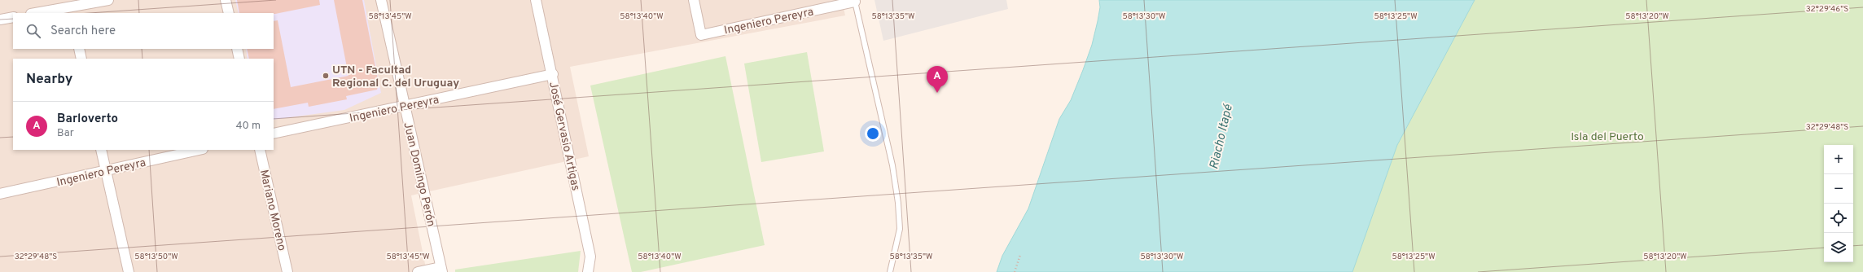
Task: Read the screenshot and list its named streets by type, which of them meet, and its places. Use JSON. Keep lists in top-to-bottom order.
{
  "streets": {
    "street": [
      "Ingeniero Pereyra",
      "José Gervasio Artigas",
      "Juan Domingo Perón",
      "Mariano Moreno"
    ]
  },
  "crossings": [
    ["Ingeniero Pereyra", "José Gervasio Artigas"],
    ["Ingeniero Pereyra", "Juan Domingo Perón"]
  ],
  "water": ["Riacho Itapé"],
  "parks": ["Isla del Puerto"],
  "places": ["UTN - Facultad Regional C. del Uruguay"],
  "page": {
    "search": "Search here",
    "heading": "Nearby",
    "pins": "A",
    "list": [
      {
        "mark": "A",
        "name": "Barloverto",
        "note": "Bar",
        "value": "40 m"
      }
    ],
    "map_buttons": ["+", "−"]
  },
  "coordinates": [
    "32°29'46\"S",
    "58°13'45\"W",
    "58°13'40\"W",
    "58°13'35\"W",
    "58°13'30\"W",
    "58°13'25\"W",
    "58°13'20\"W",
    "32°29'48\"S",
    "58°13'50\"W"
  ]
}
